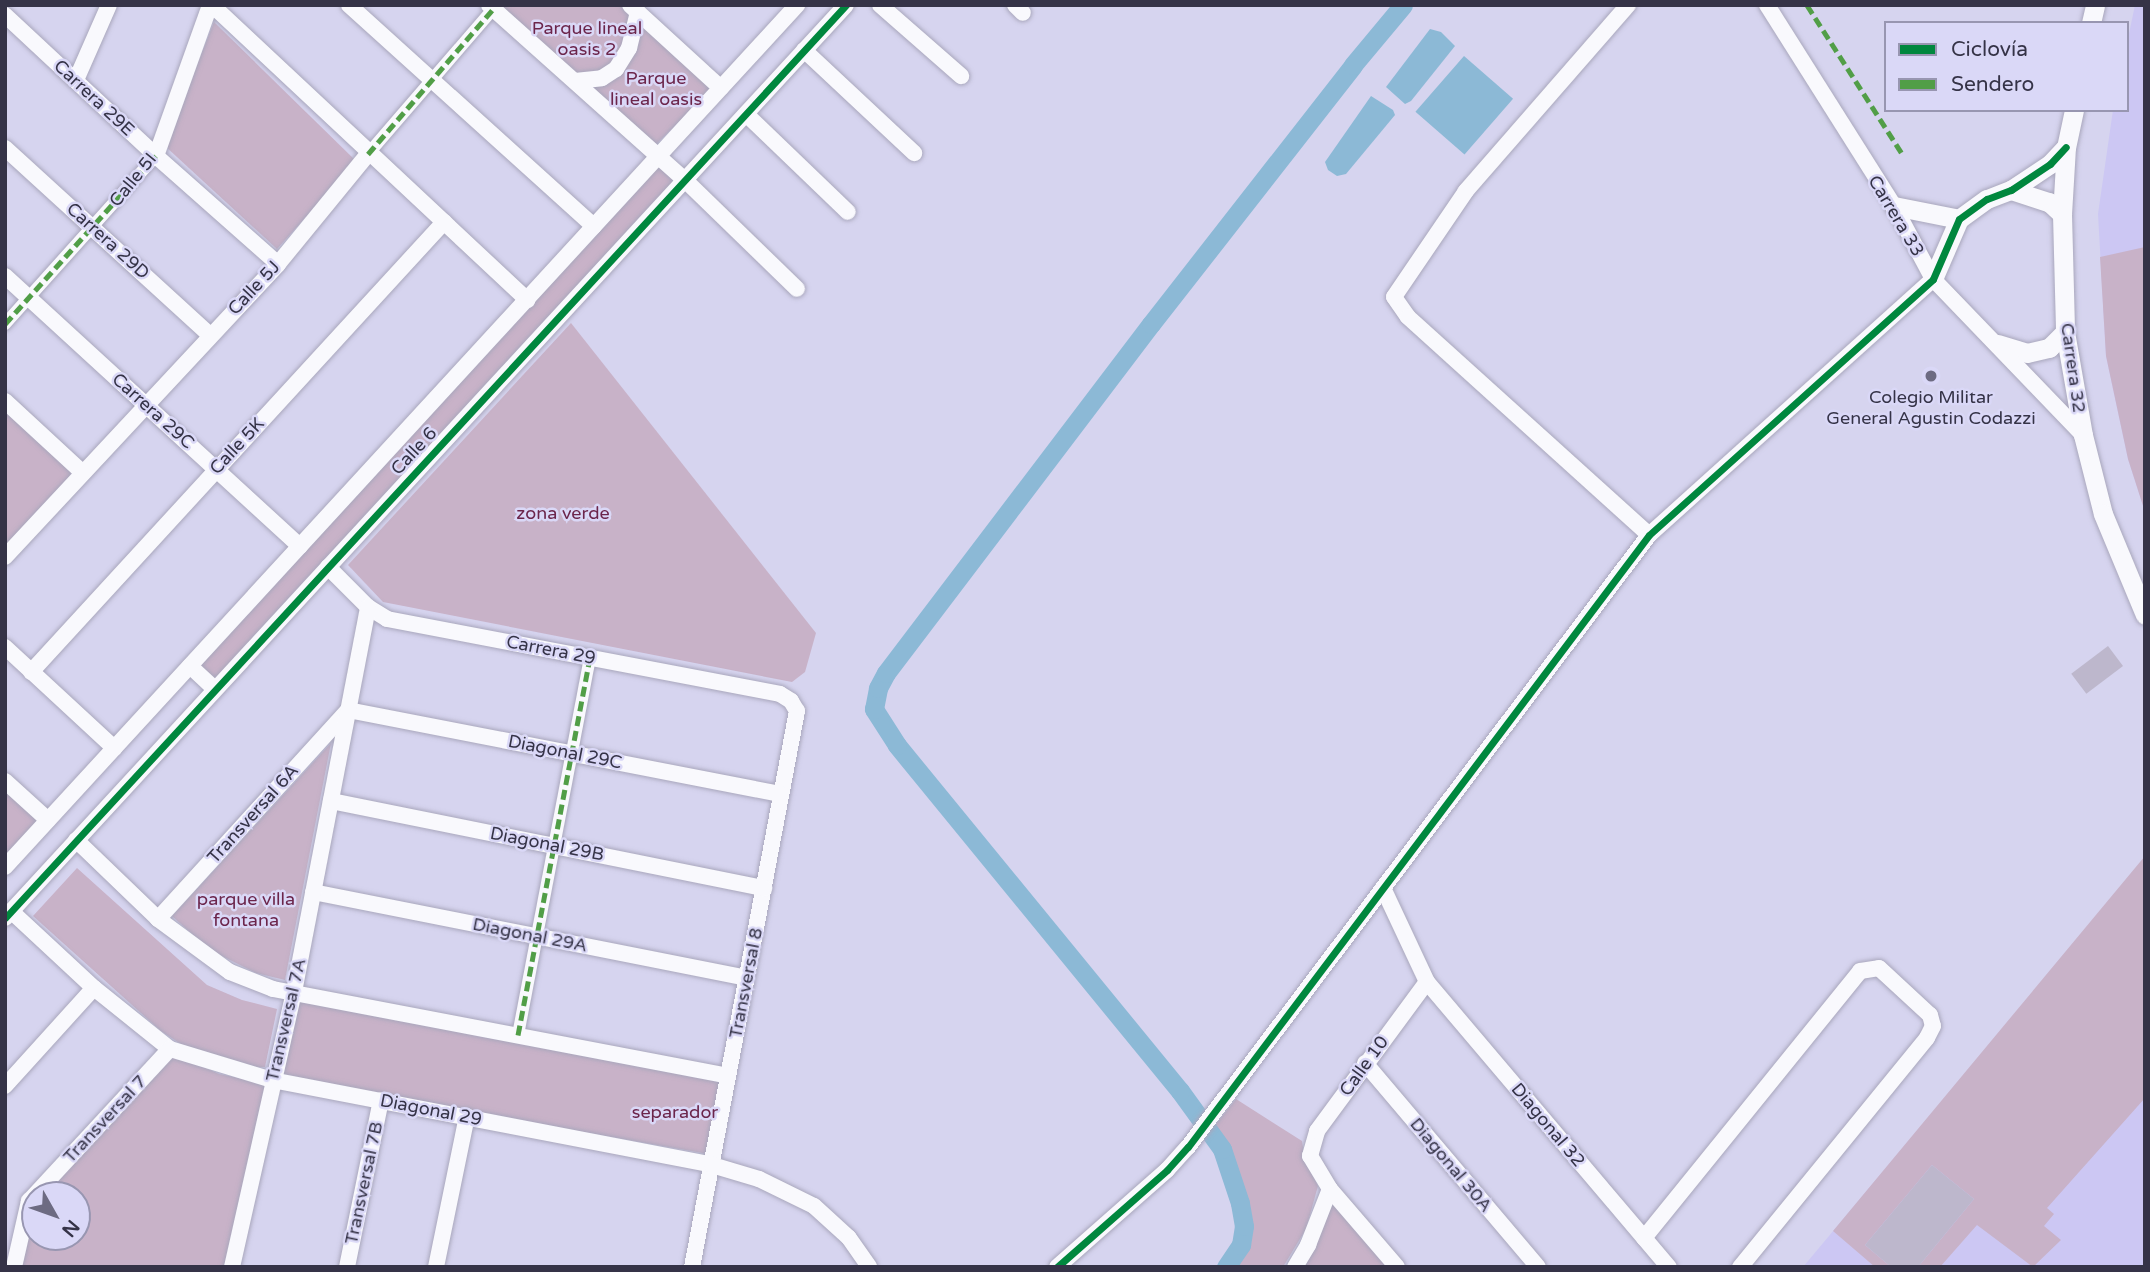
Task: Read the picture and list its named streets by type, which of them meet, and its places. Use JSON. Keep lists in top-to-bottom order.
{
  "streets": {
    "street": [
      "Carrera 29E",
      "Calle 5I",
      "Carrera 33",
      "Carrera 29D",
      "Calle 5J",
      "Carrera 32",
      "Carrera 29C",
      "Calle 5K",
      "Calle 6",
      "Carrera 29",
      "Diagonal 29C",
      "Transversal 6A",
      "Diagonal 29B",
      "Diagonal 29A",
      "Transversal 8",
      "Transversal 7A",
      "Calle 10",
      "Diagonal 29",
      "Transversal 7",
      "Diagonal 32",
      "Diagonal 30A",
      "Transversal 7B"
    ]
  },
  "crossings": [
    ["Carrera 29E", "Calle 5I"],
    ["Carrera 29E", "Calle 5J"],
    ["Calle 5I", "Carrera 29D"],
    ["Calle 5I", "Carrera 29C"],
    ["Carrera 33", "Carrera 32"],
    ["Carrera 29D", "Calle 5J"],
    ["Calle 5J", "Carrera 29C"],
    ["Carrera 29C", "Calle 5K"],
    ["Carrera 29C", "Calle 6"],
    ["Calle 6", "Carrera 29"],
    ["Calle 6", "Diagonal 29"],
    ["Carrera 29", "Transversal 8"],
    ["Carrera 29", "Transversal 7A"],
    ["Diagonal 29C", "Transversal 6A"],
    ["Diagonal 29C", "Transversal 8"],
    ["Diagonal 29C", "Transversal 7A"],
    ["Transversal 6A", "Transversal 7A"],
    ["Diagonal 29B", "Transversal 8"],
    ["Diagonal 29B", "Transversal 7A"],
    ["Diagonal 29A", "Transversal 8"],
    ["Diagonal 29A", "Transversal 7A"],
    ["Transversal 8", "Diagonal 29"],
    ["Transversal 7A", "Diagonal 29"],
    ["Calle 10", "Diagonal 32"],
    ["Calle 10", "Diagonal 30A"],
    ["Diagonal 29", "Transversal 7"],
    ["Diagonal 29", "Transversal 7B"]
  ],
  "parks": [
    "Parque lineal oasis 2",
    "Parque lineal oasis",
    "zona verde",
    "parque villa fontana",
    "separador"
  ],
  "places": ["Colegio Militar General Agustin Codazzi"],
  "legend": ["Ciclovía", "Sendero"],
  "north": "bottom right"
}
